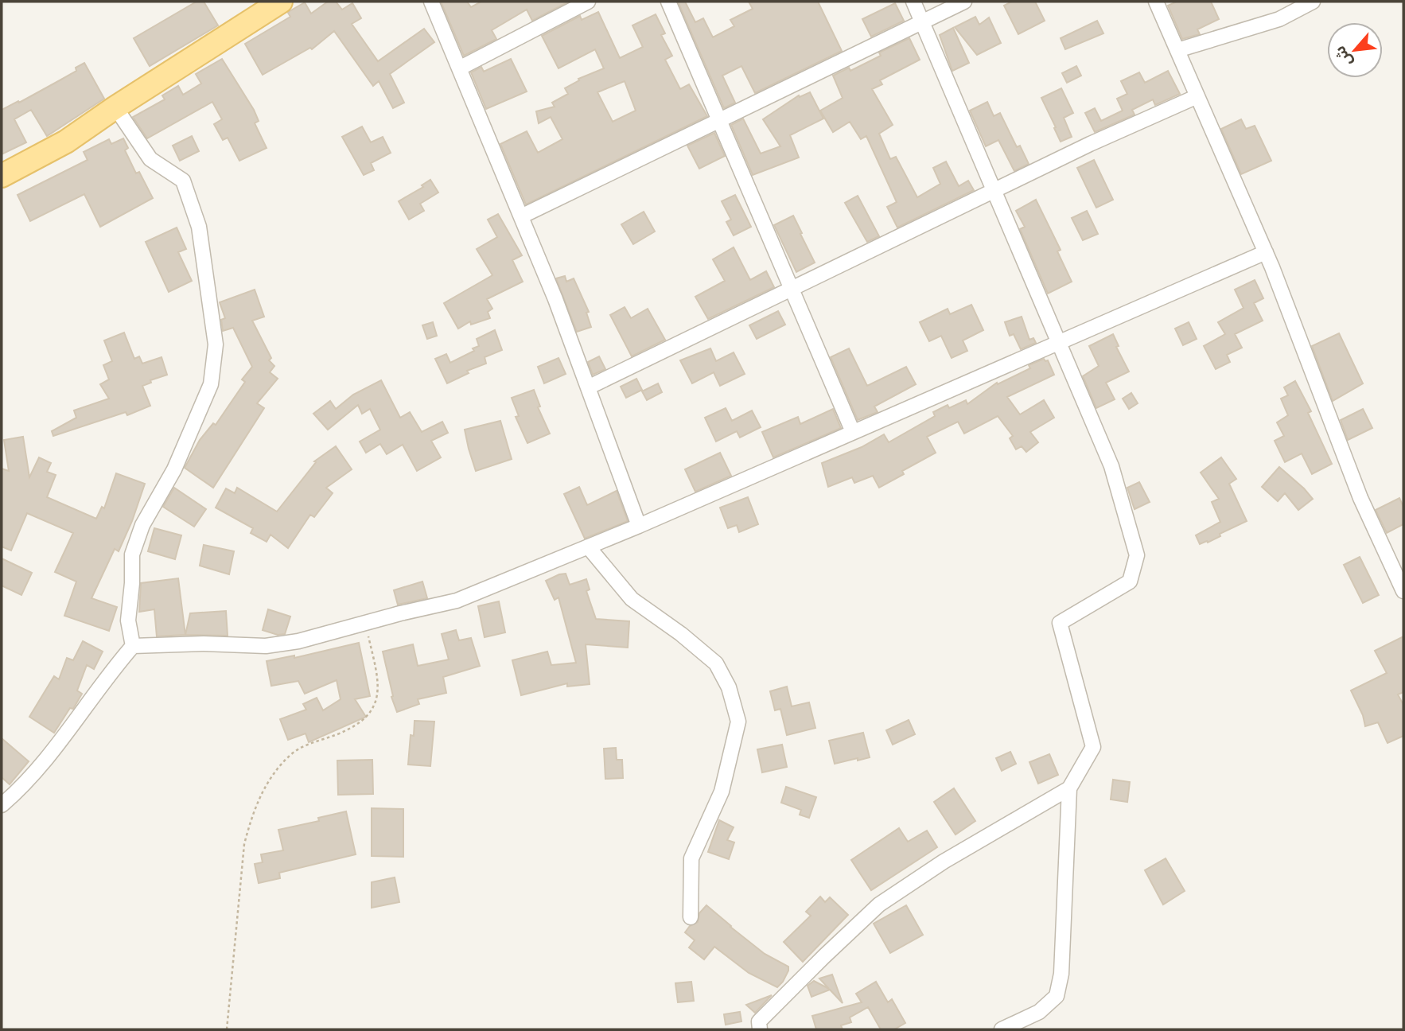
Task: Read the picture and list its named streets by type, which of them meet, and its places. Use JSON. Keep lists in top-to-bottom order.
{
  "north": "bottom left"
}
